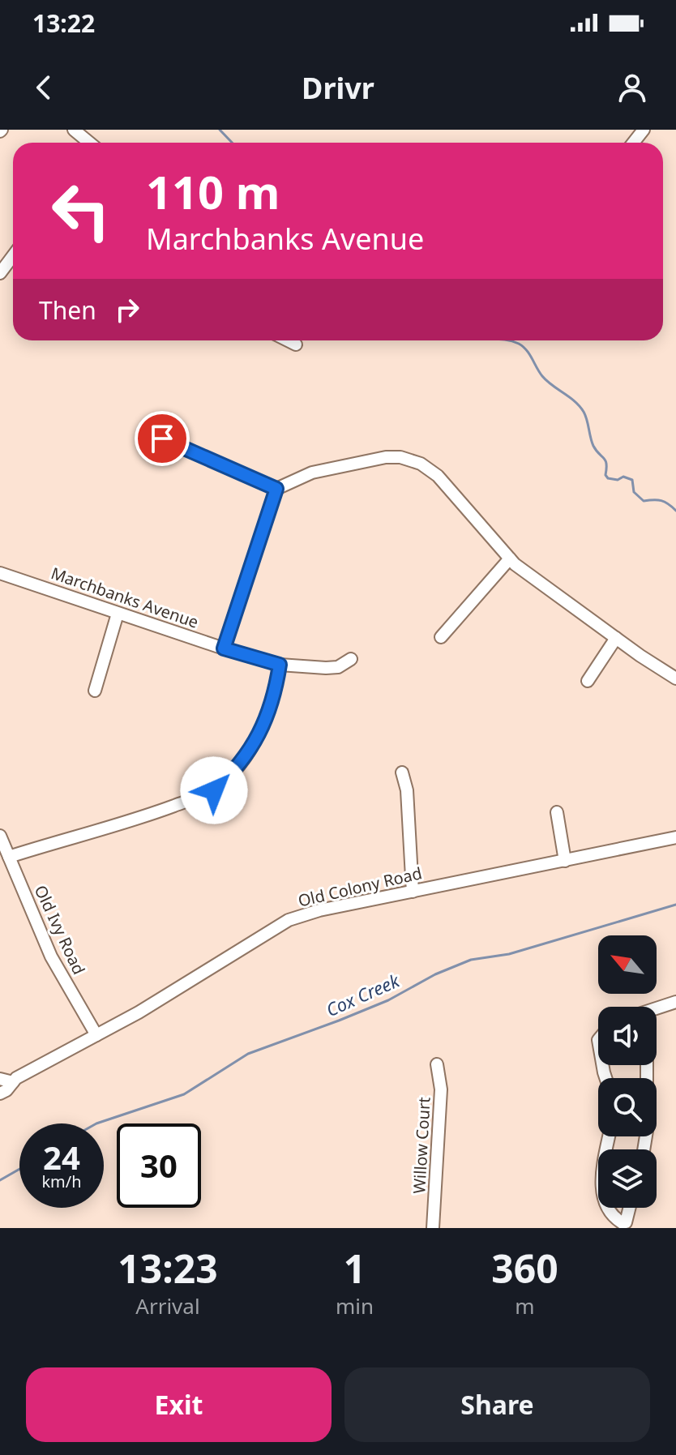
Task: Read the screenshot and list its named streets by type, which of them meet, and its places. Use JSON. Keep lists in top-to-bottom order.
{
  "streets": {
    "street": [
      "Marchbanks Avenue",
      "Old Colony Road",
      "Old Ivy Road",
      "Willow Court"
    ]
  },
  "crossings": [
    ["Old Colony Road", "Old Ivy Road"]
  ],
  "water": ["Cox Creek"],
  "north": "top left",
  "page": {
    "status": "13:22",
    "header": "Drivr",
    "turn": ["110 m", "Marchbanks Avenue"],
    "then": "Then",
    "speed": "24 km/h",
    "limit": "30",
    "eta": [
      "13:23",
      "Arrival",
      "1",
      "min",
      "360",
      "m"
    ],
    "buttons": ["Exit", "Share"]
  }
}
